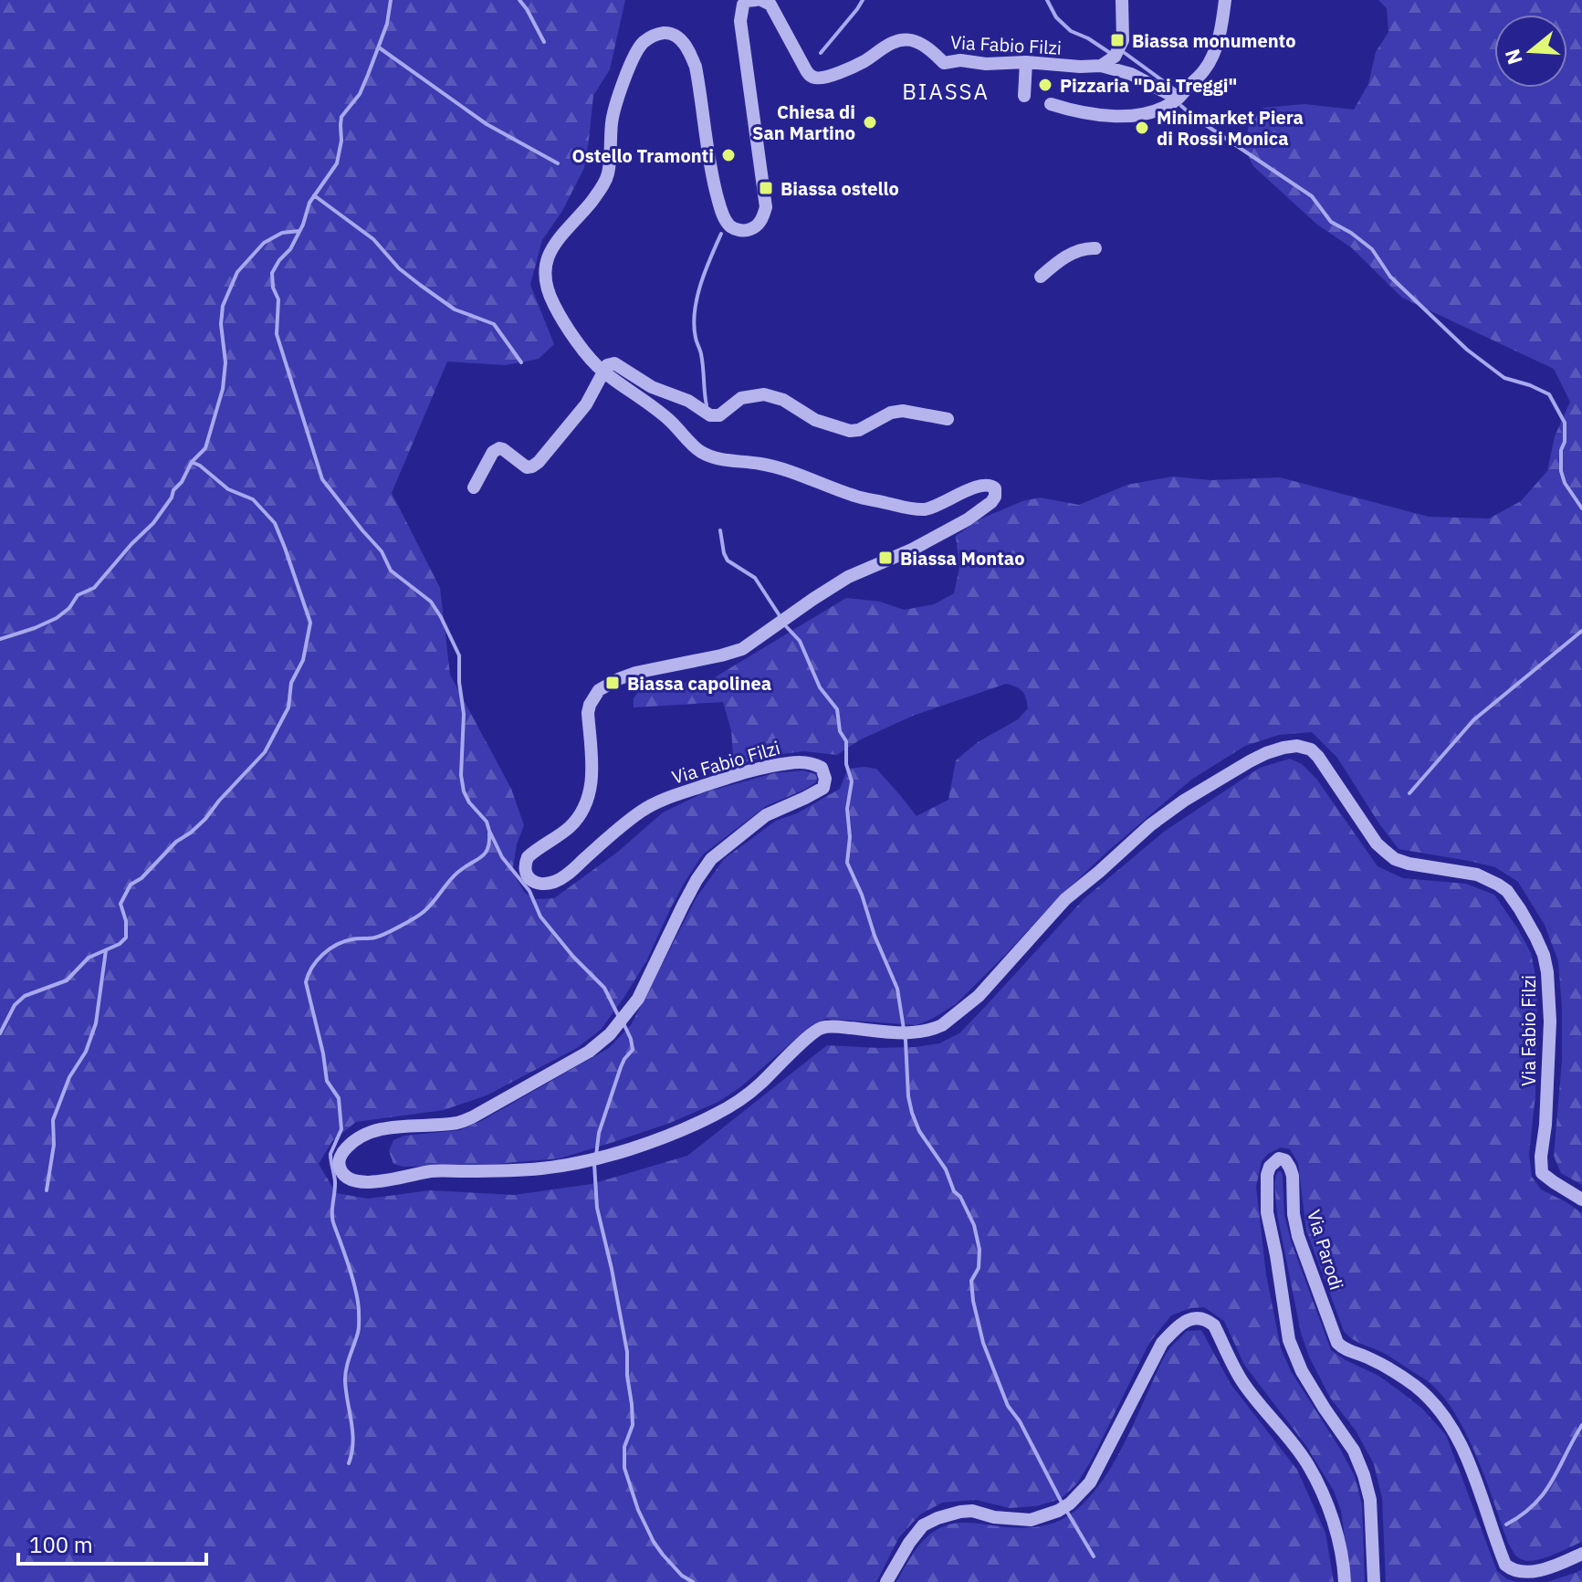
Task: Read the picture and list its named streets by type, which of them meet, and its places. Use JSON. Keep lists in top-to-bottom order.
{
  "streets": {
    "street": ["Via Fabio Filzi", "Via Parodi"]
  },
  "districts": ["BIASSA"],
  "places": {
    "transit": [
      "Biassa monumento",
      "Biassa ostello",
      "Biassa Montao",
      "Biassa capolinea"
    ],
    "other": [
      "Pizzaria \"Dai Treggi\"",
      "Chiesa di San Martino",
      "Minimarket Piera di Rossi Monica",
      "Ostello Tramonti"
    ]
  },
  "scale_bar": "100 m",
  "north": "left"
}
